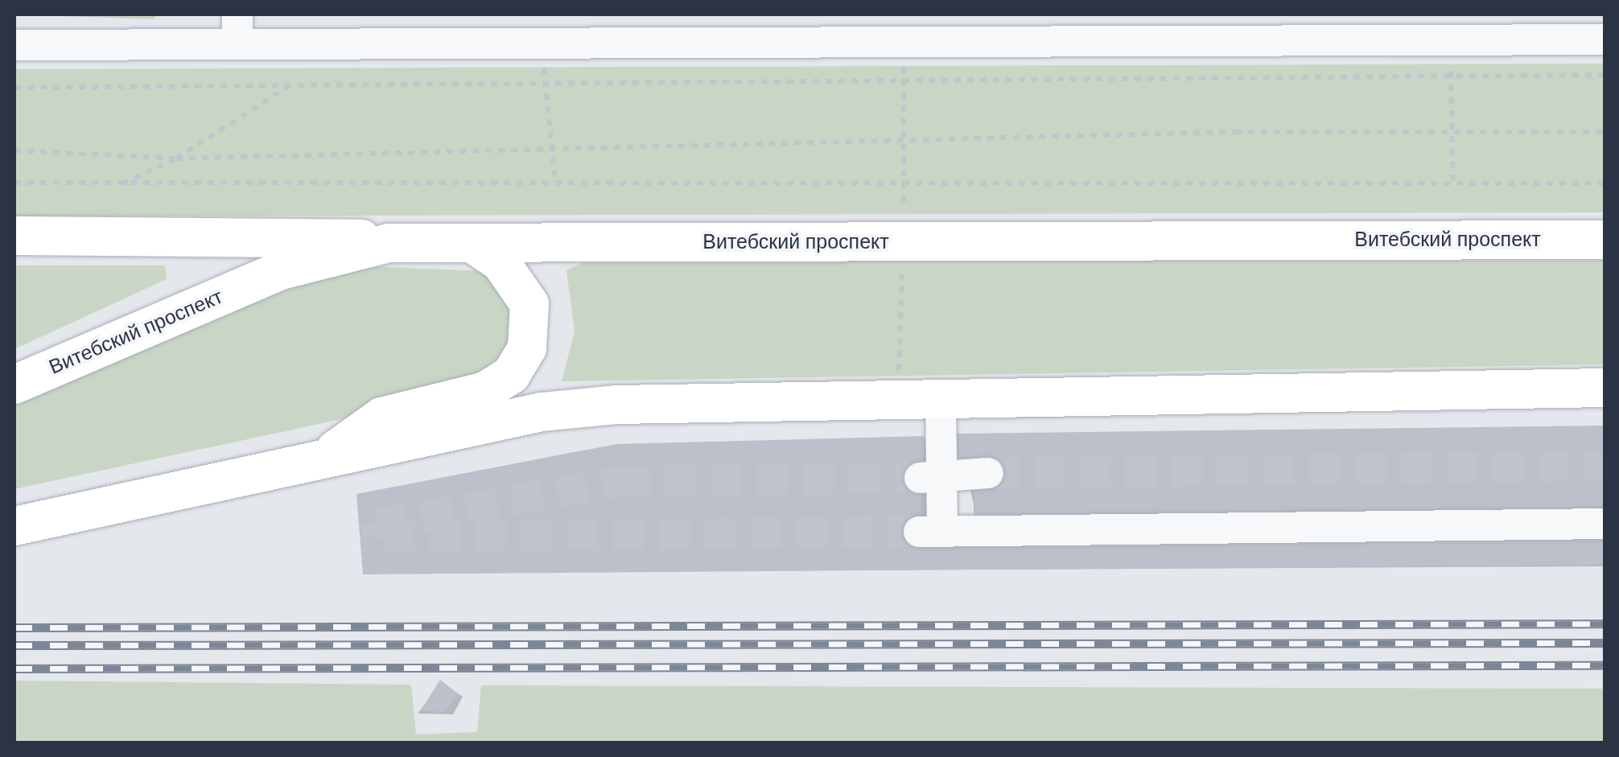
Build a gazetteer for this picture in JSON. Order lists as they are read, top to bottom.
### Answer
{
  "streets": {
    "main road": ["Витебский проспект"]
  }
}
